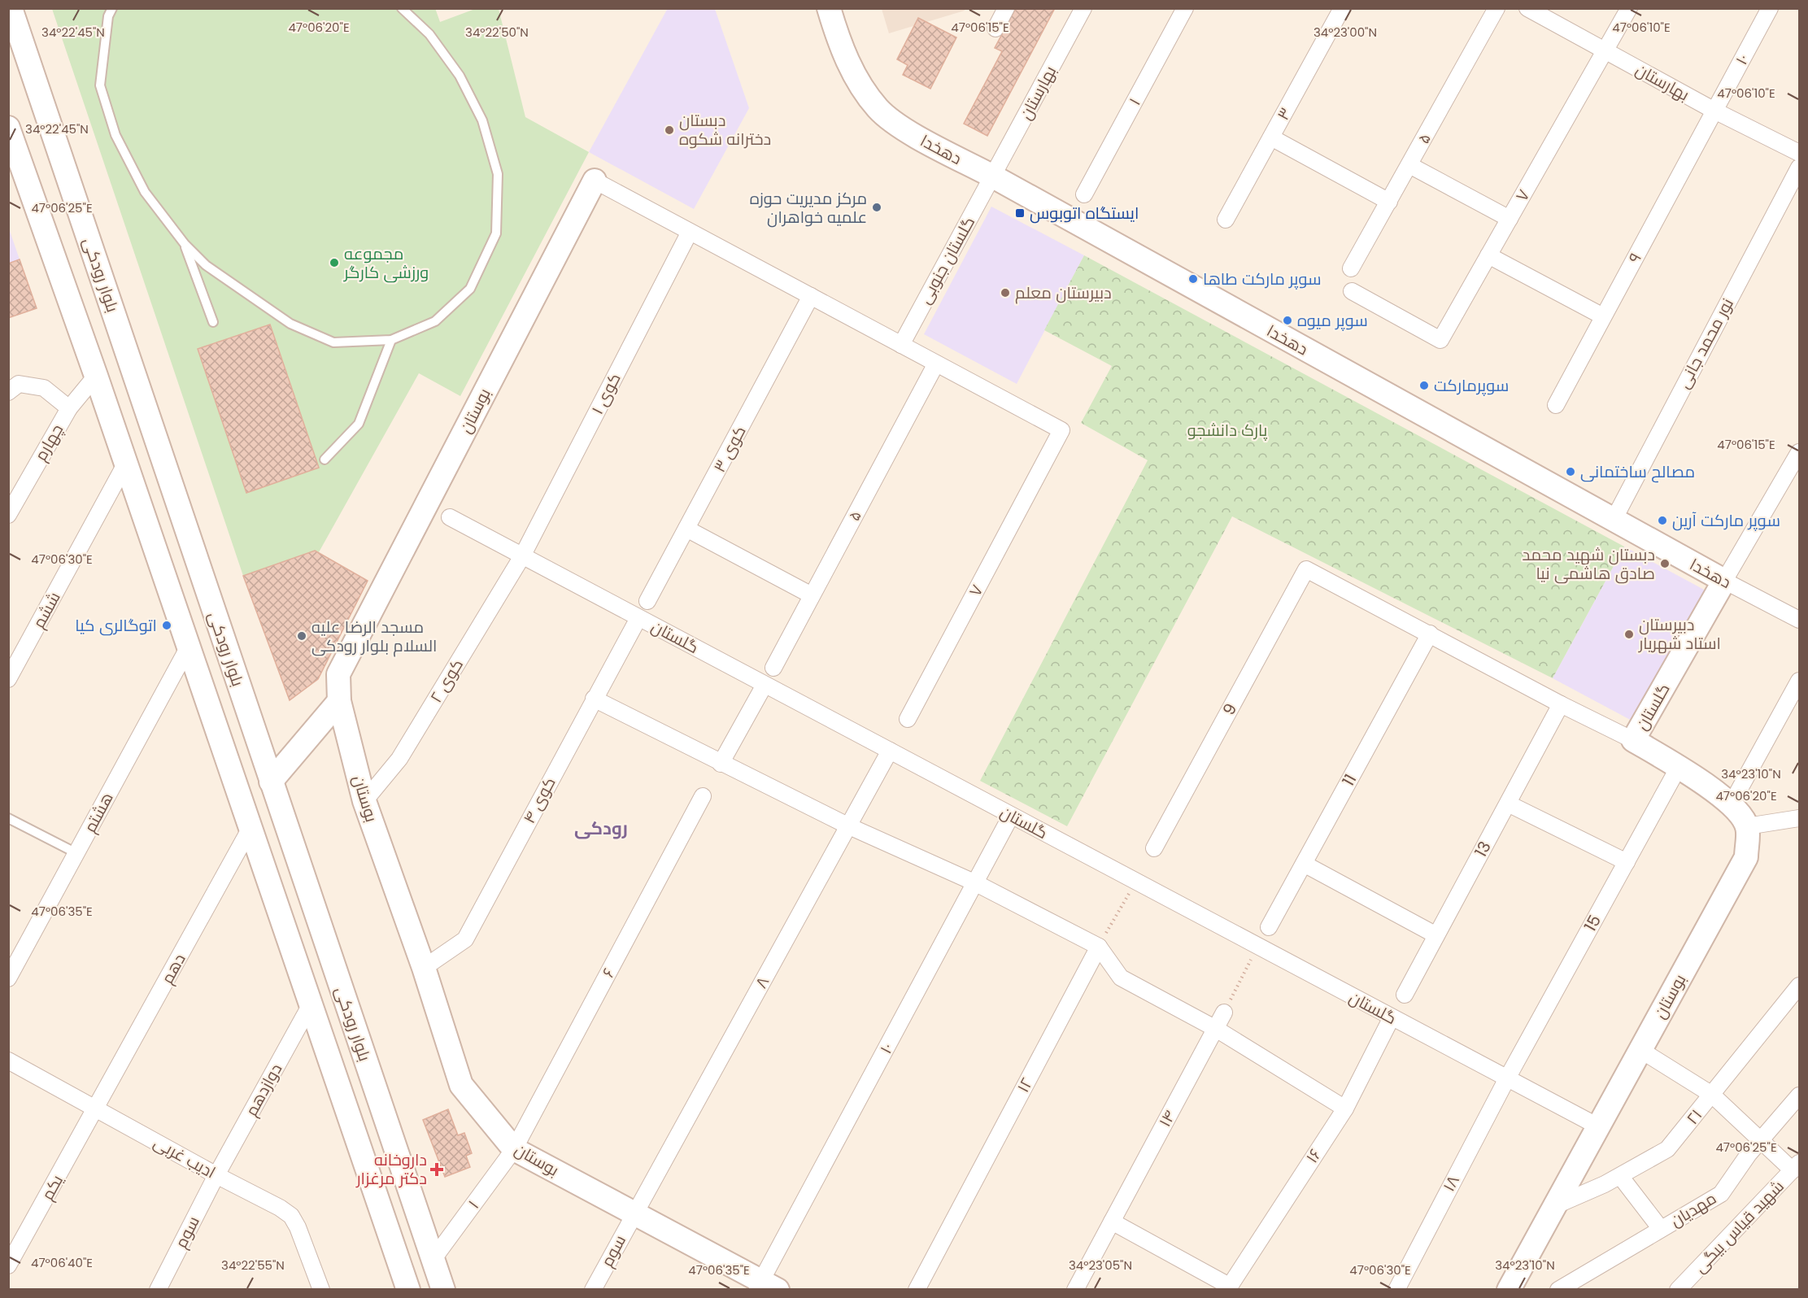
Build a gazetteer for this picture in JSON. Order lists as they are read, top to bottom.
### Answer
{
  "streets": {
    "street": [
      "۱۰",
      "بهارستان",
      "۱",
      "۳",
      "۵",
      "دهخدا",
      "۷",
      "۹",
      "گلستان جنوبی",
      "بلوار رودکی",
      "نور محمد جانی",
      "کوی ۱",
      "بوستان",
      "چهارم",
      "کوی ۳",
      "ششم",
      "گلستان",
      "کوی ۲",
      "9",
      "11",
      "کوی ۴",
      "هشتم",
      "13",
      "15",
      "دهم",
      "۶",
      "۸",
      "۱۲",
      "دوازدهم",
      "۲۱",
      "۱۴",
      "۱۶",
      "ادیب غربی",
      "۱۸",
      "یکم",
      "مهدیان",
      "شهید قیاس بیگی",
      "سوم"
    ]
  },
  "crossings": [
    ["۱۰", "بهارستان"],
    ["۱۰", "۹"],
    ["۱۰", "بوستان"],
    ["۱۰", "گلستان"],
    ["بهارستان", "دهخدا"],
    ["بهارستان", "۷"],
    ["بهارستان", "۹"],
    ["بهارستان", "گلستان جنوبی"],
    ["۱", "بلوار رودکی"],
    ["۱", "بوستان"],
    ["۱", "۶"],
    ["۵", "۷"],
    ["دهخدا", "گلستان جنوبی"],
    ["دهخدا", "نور محمد جانی"],
    ["دهخدا", "گلستان"],
    ["کوی ۱", "گلستان"],
    ["کوی ۱", "کوی ۲"],
    ["بوستان", "گلستان"],
    ["بوستان", "کوی ۲"],
    ["بوستان", "کوی ۴"],
    ["بوستان", "۶"],
    ["بوستان", "۸"],
    ["بوستان", "۲۱"],
    ["بوستان", "سوم"],
    ["گلستان", "کوی ۲"],
    ["گلستان", "9"],
    ["گلستان", "11"],
    ["گلستان", "کوی ۴"],
    ["گلستان", "13"],
    ["گلستان", "15"],
    ["گلستان", "۸"],
    ["گلستان", "۱۶"],
    ["گلستان", "۱۸"],
    ["15", "۱۸"],
    ["دهم", "ادیب غربی"],
    ["دهم", "یکم"],
    ["۸", "سوم"],
    ["دوازدهم", "ادیب غربی"],
    ["دوازدهم", "سوم"],
    ["ادیب غربی", "یکم"],
    ["ادیب غربی", "سوم"]
  ],
  "districts": ["رودکی"],
  "parks": ["پارک دانشجو"],
  "places": {
    "other": [
      "دبستان دخترانه شکوه",
      "مرکز مدیریت حوزه علمیه خواهران",
      "مجموعه ورزشی کارگر",
      "سوپر مارکت طاها",
      "دبیرستان معلم",
      "سوپر میوه",
      "سوپرمارکت",
      "مصالح ساختمانی",
      "سوپر مارکت آرین",
      "دبستان شهید محمد صادق هاشمی نیا",
      "اتوگالری کیا",
      "دبیرستان استاد شهریار",
      "مسجد الرضا علیه السلام بلوار رودکی"
    ],
    "transit": ["ایستگاه اتوبوس"],
    "health": ["داروخانه دکتر مرغزار"]
  },
  "coordinates": [
    "47°06'10\"E",
    "47°06'20\"E",
    "47°06'15\"E",
    "34°22'45\"N",
    "34°22'50\"N",
    "34°23'00\"N",
    "47°06'25\"E",
    "47°06'30\"E",
    "34°23'10\"N",
    "47°06'35\"E",
    "47°06'40\"E",
    "34°22'55\"N",
    "34°23'05\"N"
  ]
}
